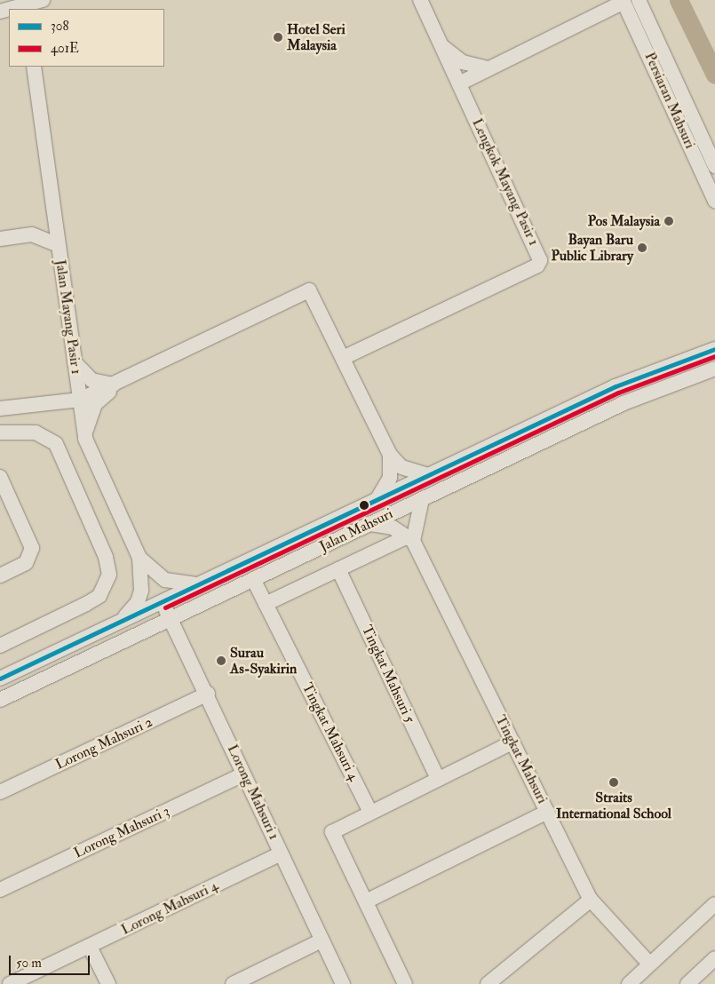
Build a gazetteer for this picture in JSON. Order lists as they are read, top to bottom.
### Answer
{
  "streets": {
    "street": [
      "Persiaran Mahsuri",
      "Lengkok Mayang Pasir 1",
      "Jalan Mayang Pasir 1",
      "Jalan Mahsuri",
      "Tingkat Mahsuri 5",
      "Tingkat Mahsuri 4",
      "Lorong Mahsuri 2",
      "Tingkat Mahsuri",
      "Lorong Mahsuri 1",
      "Lorong Mahsuri 3",
      "Lorong Mahsuri 4"
    ]
  },
  "crossings": [
    ["Jalan Mayang Pasir 1", "Jalan Mahsuri"],
    ["Jalan Mahsuri", "Tingkat Mahsuri 4"],
    ["Jalan Mahsuri", "Lorong Mahsuri 1"],
    ["Lorong Mahsuri 2", "Lorong Mahsuri 1"],
    ["Lorong Mahsuri 1", "Lorong Mahsuri 3"],
    ["Lorong Mahsuri 1", "Lorong Mahsuri 4"]
  ],
  "places": [
    "Hotel Seri Malaysia",
    "Pos Malaysia",
    "Bayan Baru Public Library",
    "Surau As-Syakirin",
    "Straits International School"
  ],
  "lines": ["transit line 308", "transit line 401E"],
  "legend": ["308", "401E"],
  "scale_bar": "50 m"
}
